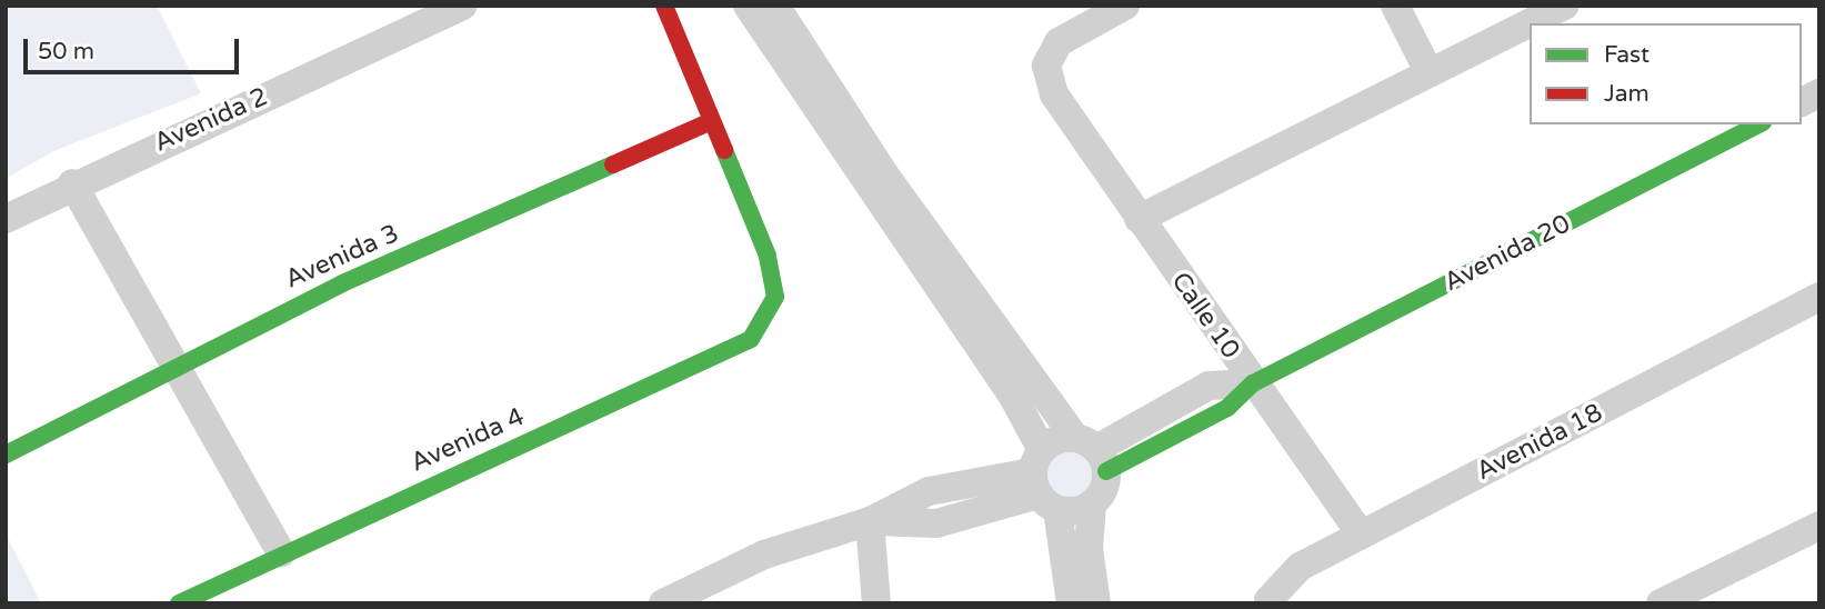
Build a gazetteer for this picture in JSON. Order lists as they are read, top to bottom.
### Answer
{
  "streets": {
    "street": [
      "Avenida 2",
      "Avenida 20",
      "Avenida 3",
      "Calle 10",
      "Avenida 4",
      "Avenida 18"
    ]
  },
  "crossings": [
    ["Avenida 20", "Calle 10"],
    ["Avenida 3", "Avenida 4"],
    ["Calle 10", "Avenida 18"]
  ],
  "legend": ["Fast", "Jam"],
  "scale_bar": "50 m"
}
